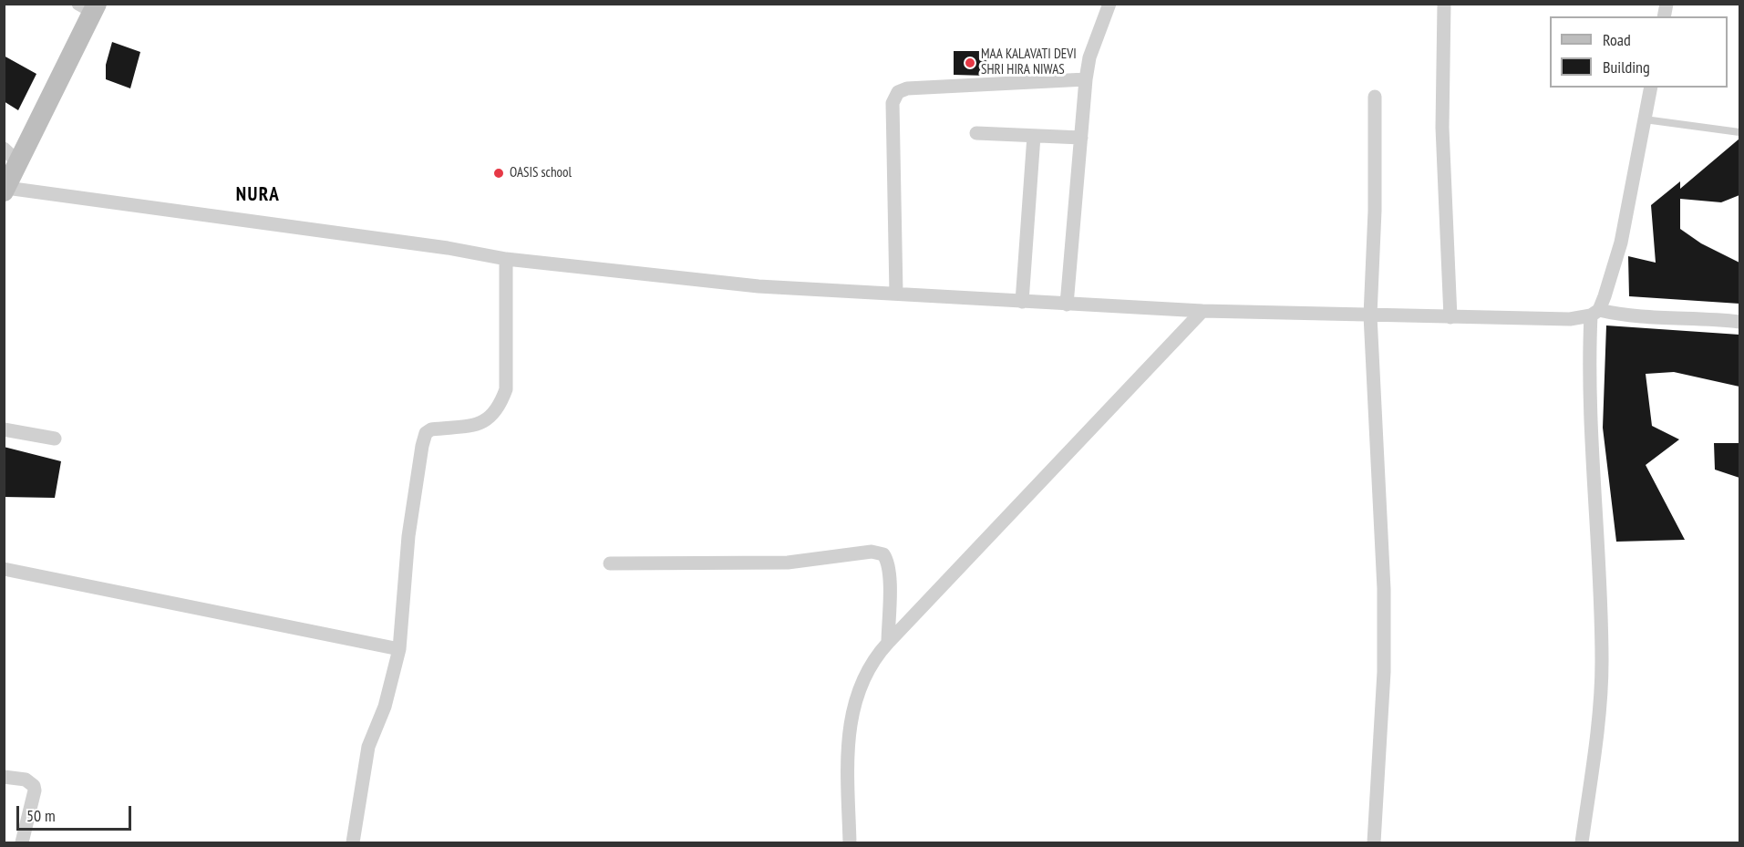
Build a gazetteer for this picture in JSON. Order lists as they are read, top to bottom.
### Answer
{
  "districts": ["NURA"],
  "places": ["MAA KALAVATI DEVI SHRI HIRA NIWAS", "OASIS school"],
  "legend": ["Road", "Building"],
  "scale_bar": "50 m"
}
